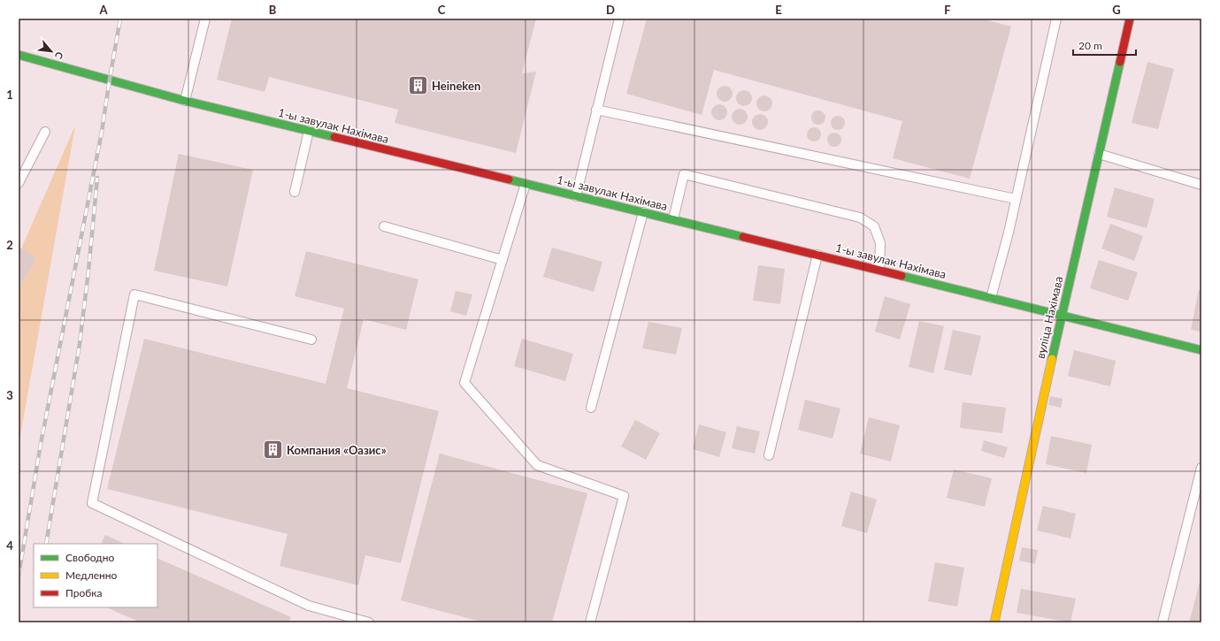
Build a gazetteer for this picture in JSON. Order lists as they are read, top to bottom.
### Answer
{
  "streets": {
    "street": ["1-ы завулак Нахімава", "вуліца Нахімава"]
  },
  "crossings": [
    ["1-ы завулак Нахімава", "вуліца Нахімава"]
  ],
  "places": {
    "building": ["Heineken", "Компания «Оазис»"]
  },
  "legend": ["Свободно", "Медленно", "Пробка"],
  "scale_bar": "20 m",
  "north": "bottom right",
  "grid": {
    "columns": [
      "A",
      "B",
      "C",
      "D",
      "E",
      "F",
      "G"
    ],
    "rows": [
      "1",
      "2",
      "3",
      "4"
    ]
  }
}
